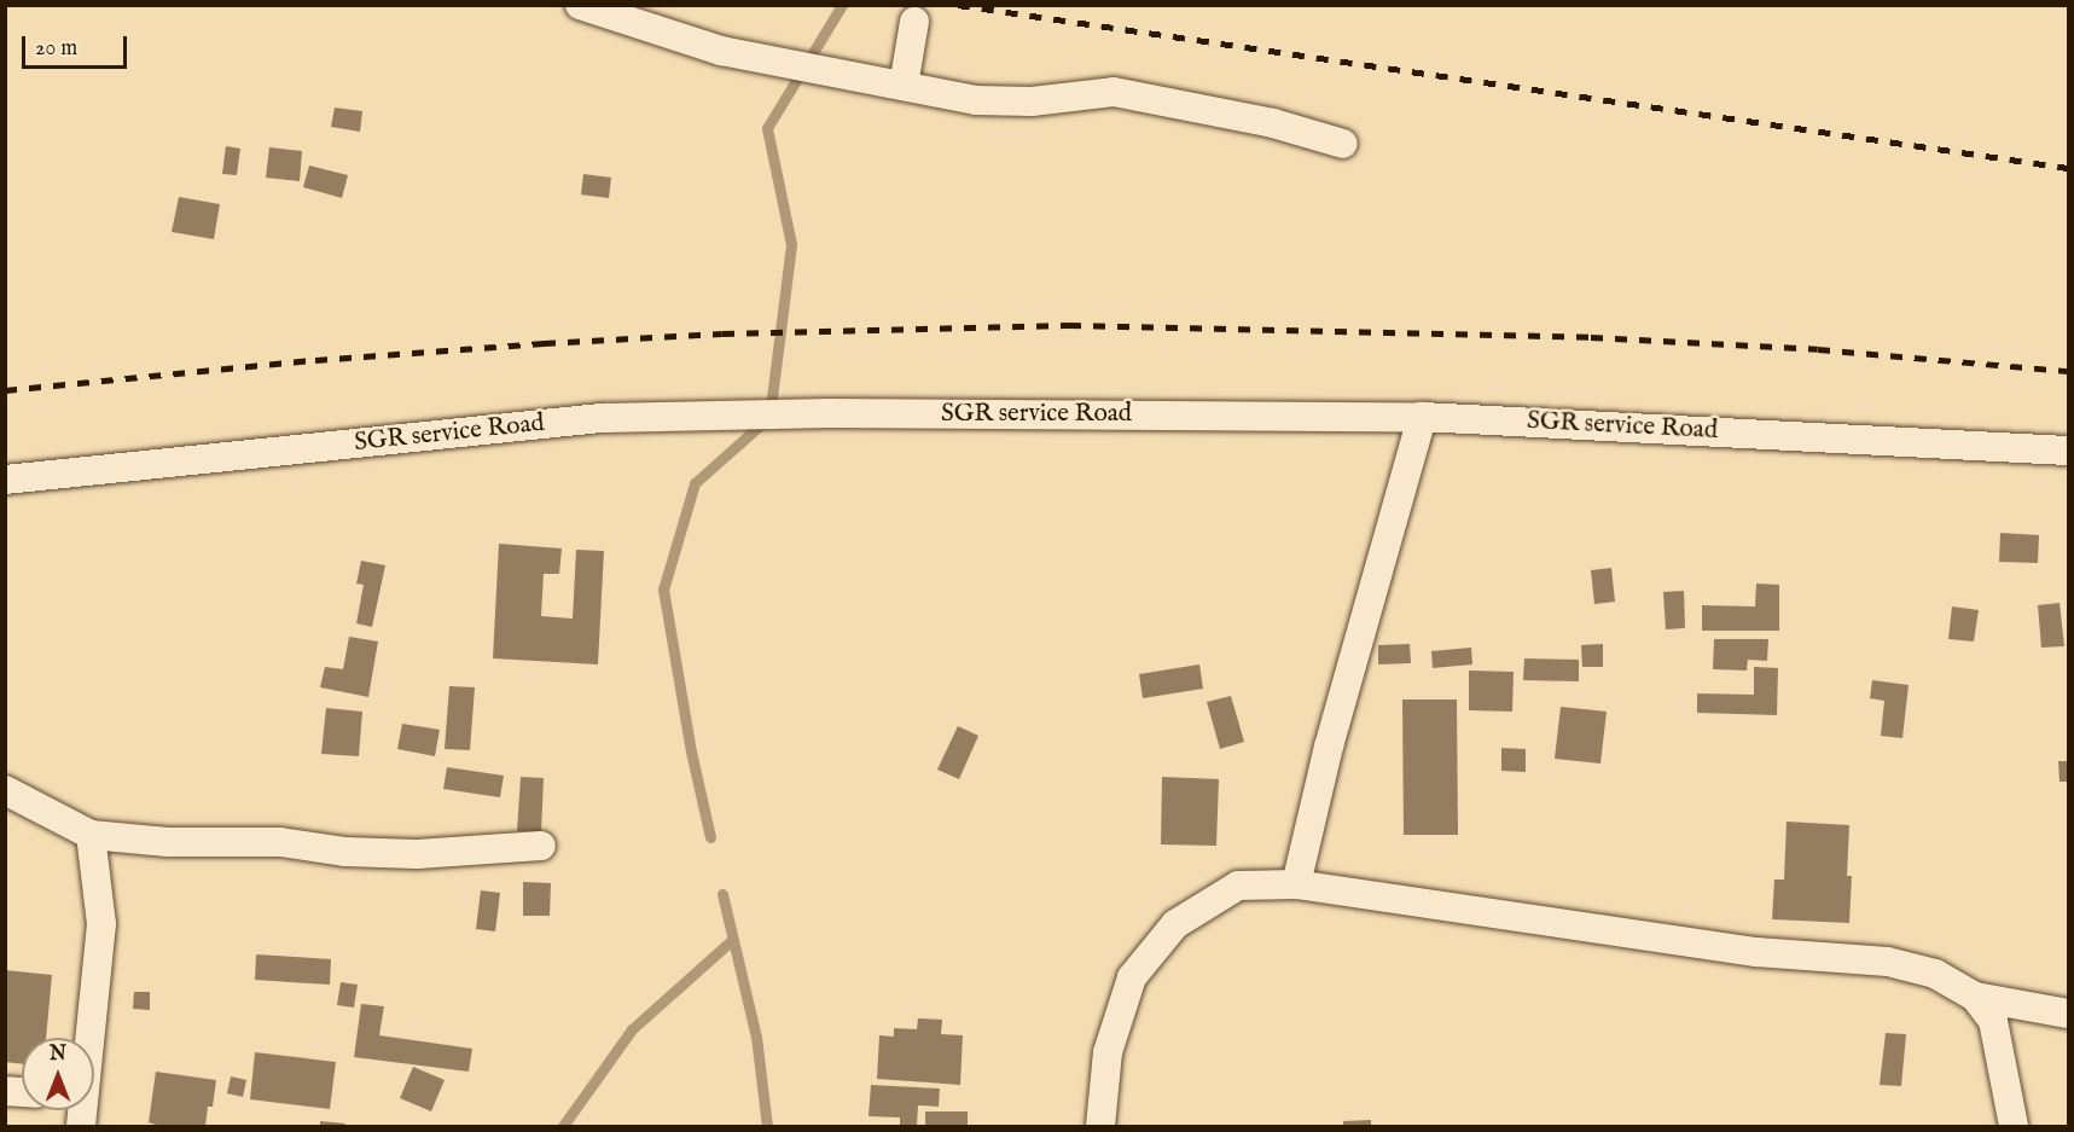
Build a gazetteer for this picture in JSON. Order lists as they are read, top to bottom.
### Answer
{
  "streets": {
    "street": ["SGR service Road"]
  },
  "scale_bar": "20 m",
  "north": "top"
}
